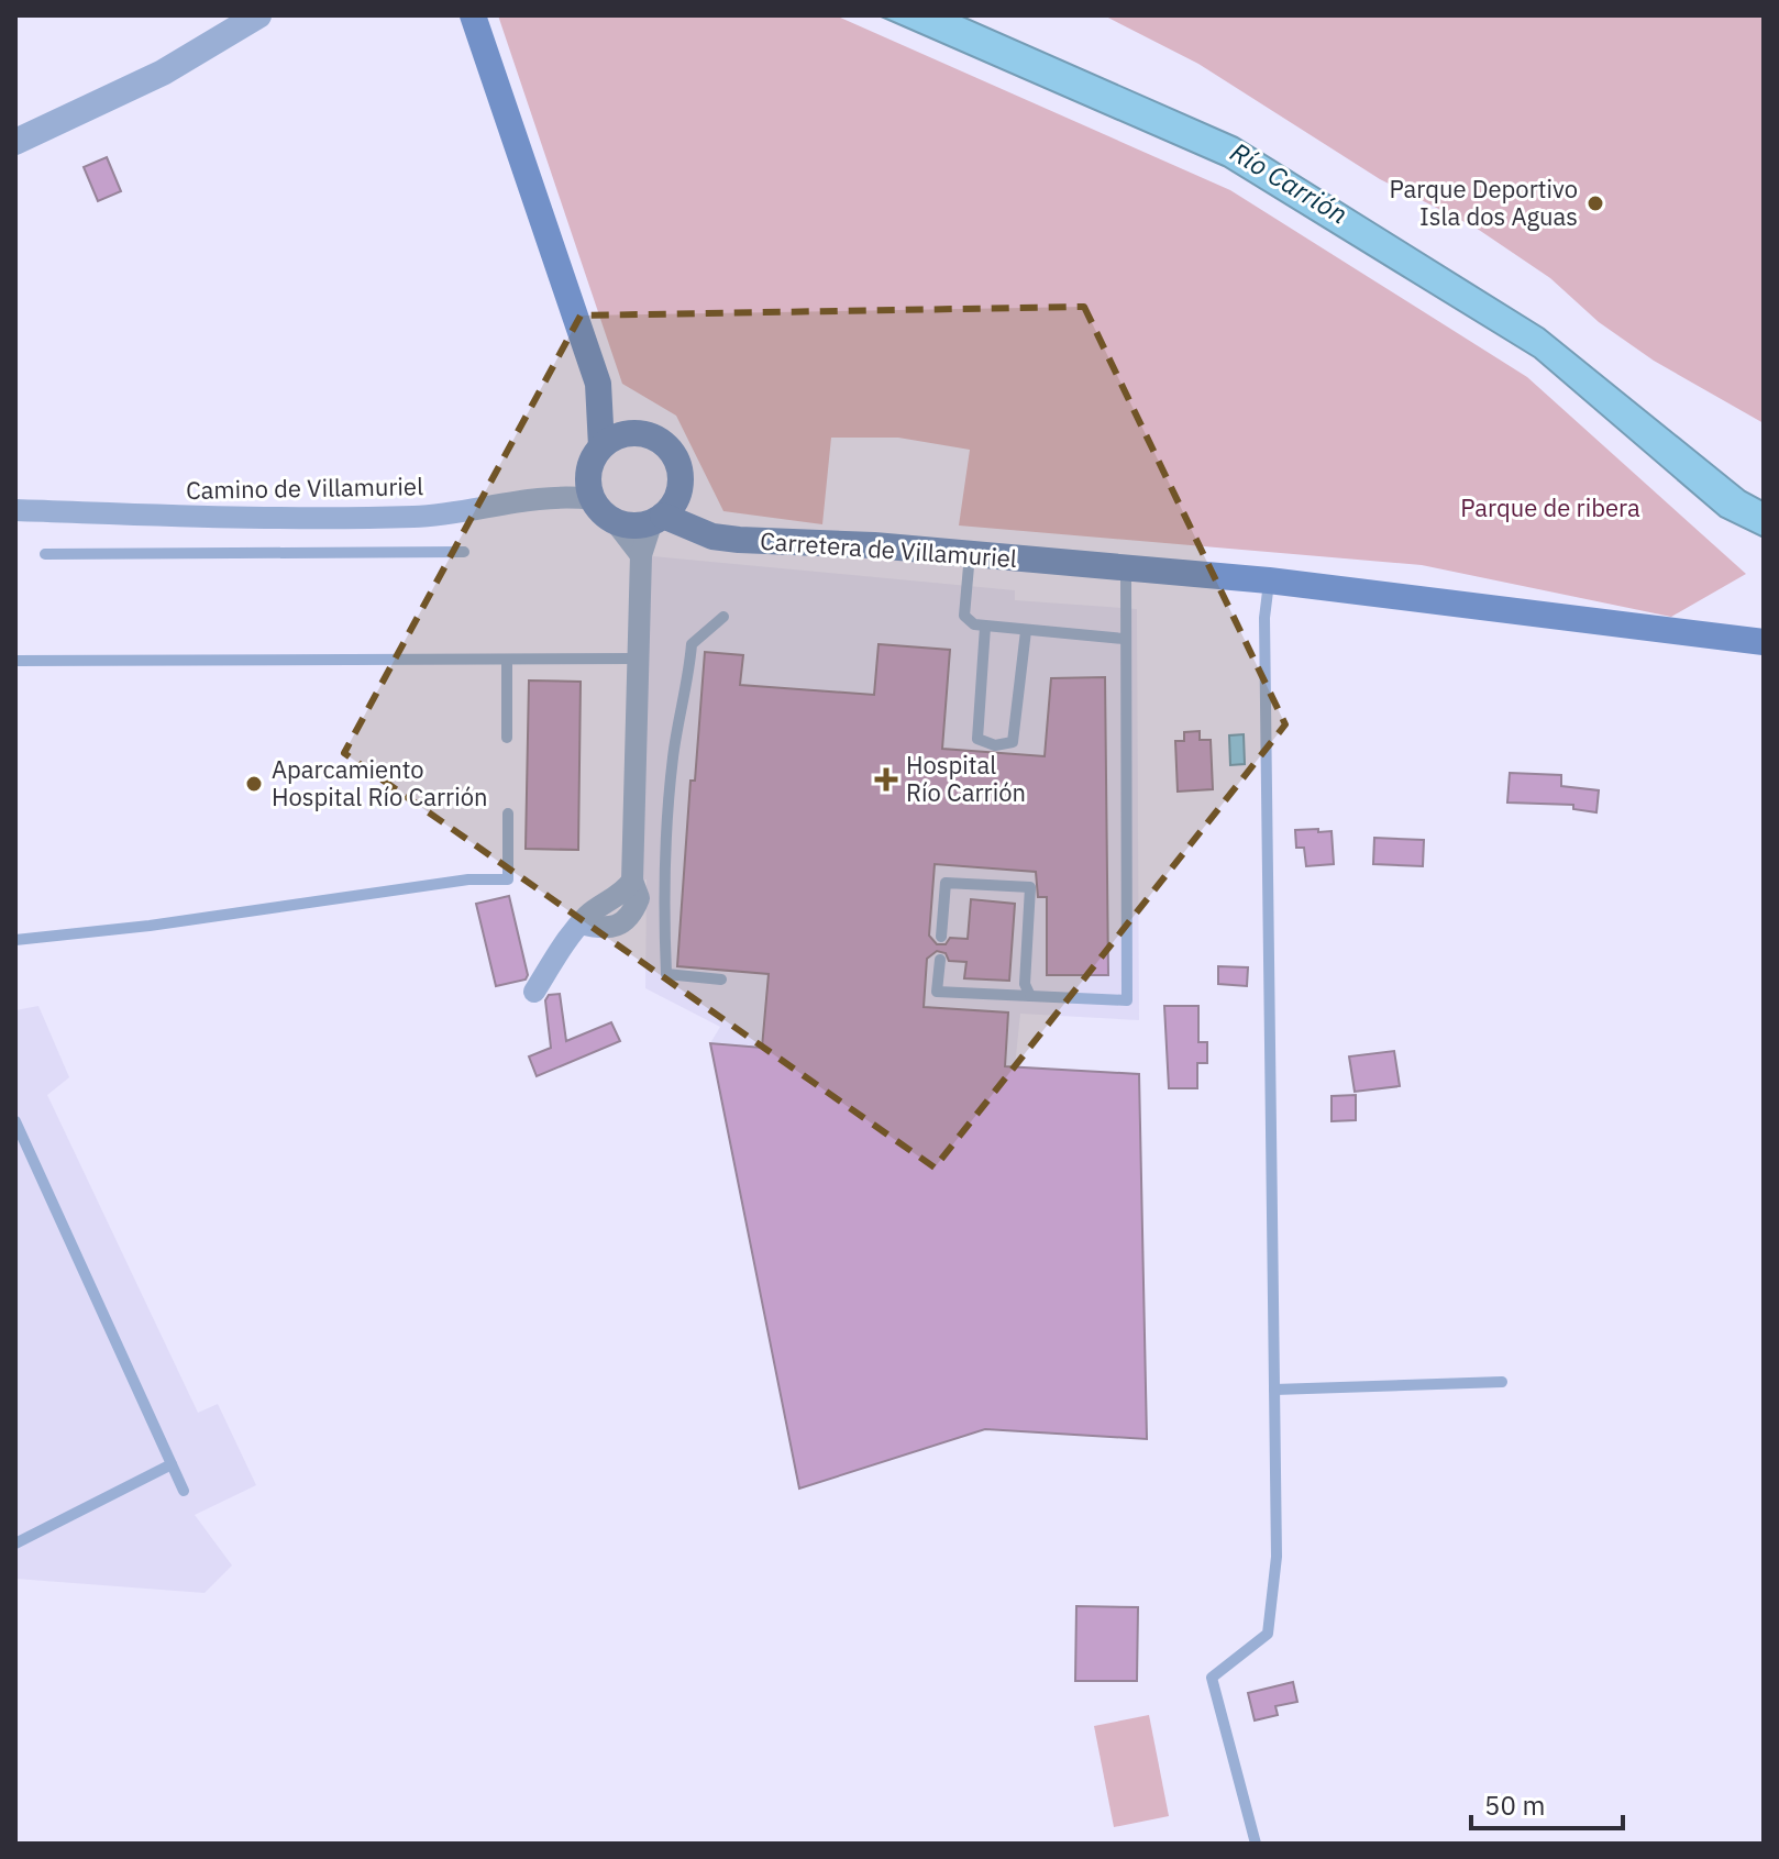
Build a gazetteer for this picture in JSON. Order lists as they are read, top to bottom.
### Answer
{
  "streets": {
    "main road": ["Carretera de Villamuriel"],
    "street": ["Camino de Villamuriel"]
  },
  "crossings": [
    ["Camino de Villamuriel", "Carretera de Villamuriel"]
  ],
  "water": ["Río Carrión"],
  "parks": ["Parque de ribera"],
  "places": {
    "other": ["Parque Deportivo Isla dos Aguas", "Aparcamiento Hospital Río Carrión"],
    "health": ["Hospital Río Carrión"]
  },
  "scale_bar": "50 m"
}
